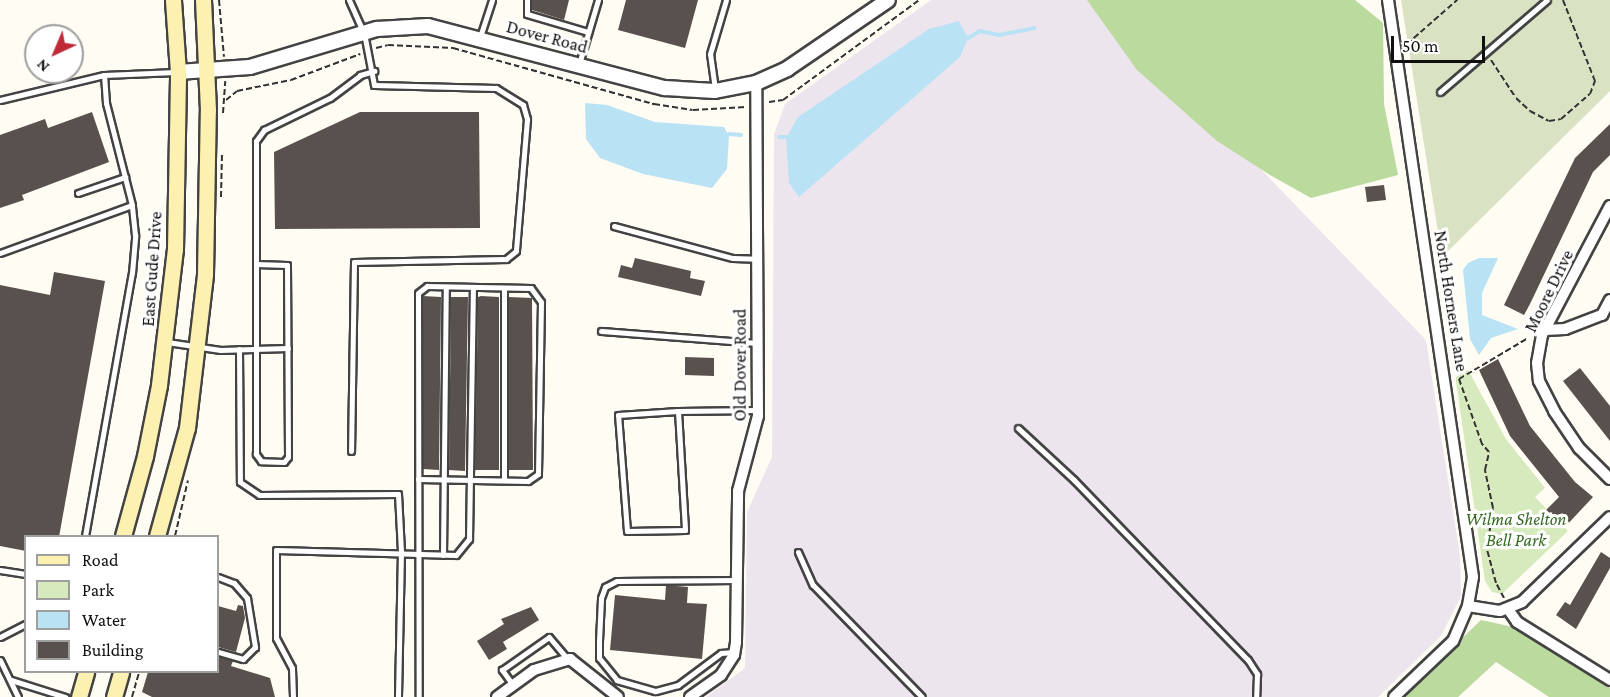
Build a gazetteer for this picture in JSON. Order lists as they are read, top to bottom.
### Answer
{
  "streets": {
    "main road": ["East Gude Drive"],
    "street": [
      "Dover Road",
      "Moore Drive",
      "North Horners Lane",
      "Old Dover Road"
    ]
  },
  "crossings": [
    ["Dover Road", "East Gude Drive"],
    ["Dover Road", "Old Dover Road"]
  ],
  "parks": ["Wilma Shelton Bell Park"],
  "legend": [
    "Road",
    "Park",
    "Water",
    "Building"
  ],
  "scale_bar": "50 m",
  "north": "bottom left"
}
